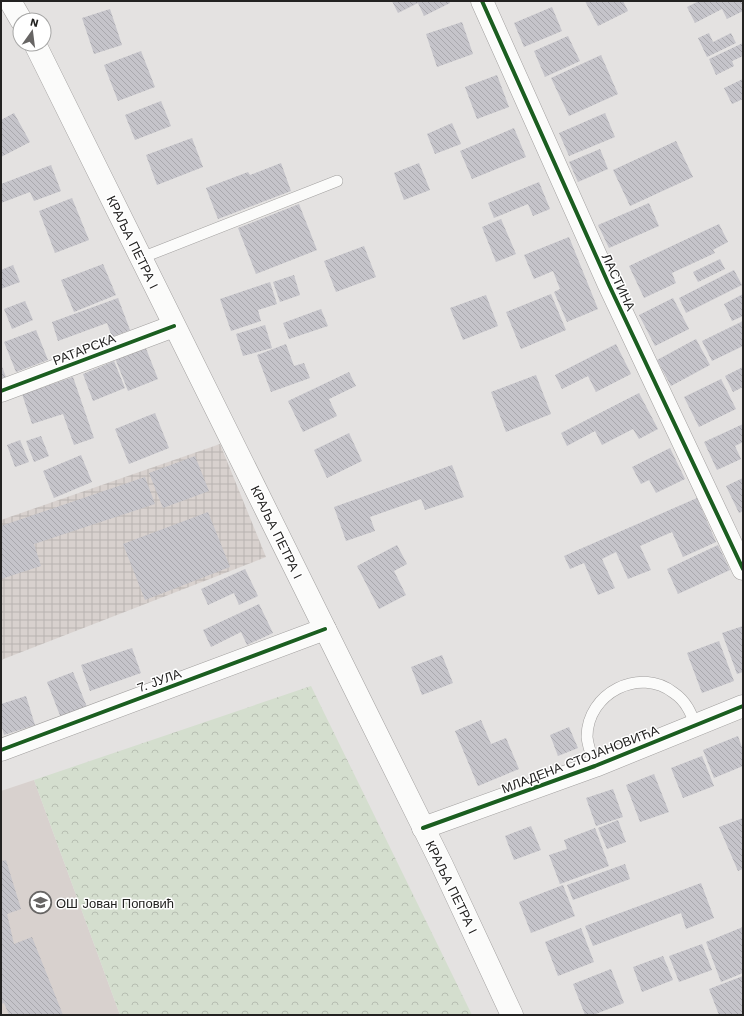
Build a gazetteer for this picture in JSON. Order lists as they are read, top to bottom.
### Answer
{
  "streets": {
    "street": [
      "КРАЉА ПЕТРА I",
      "ЛАСТИНА",
      "РАТАРСКА",
      "7. ЈУЛА",
      "МЛАДЕНА СТОЈАНОВИЋА"
    ]
  },
  "crossings": [
    ["КРАЉА ПЕТРА I", "РАТАРСКА"],
    ["КРАЉА ПЕТРА I", "7. ЈУЛА"],
    ["КРАЉА ПЕТРА I", "МЛАДЕНА СТОЈАНОВИЋА"]
  ],
  "places": {
    "school or university": ["ОШ Јован Поповић"]
  },
  "north": "top"
}
